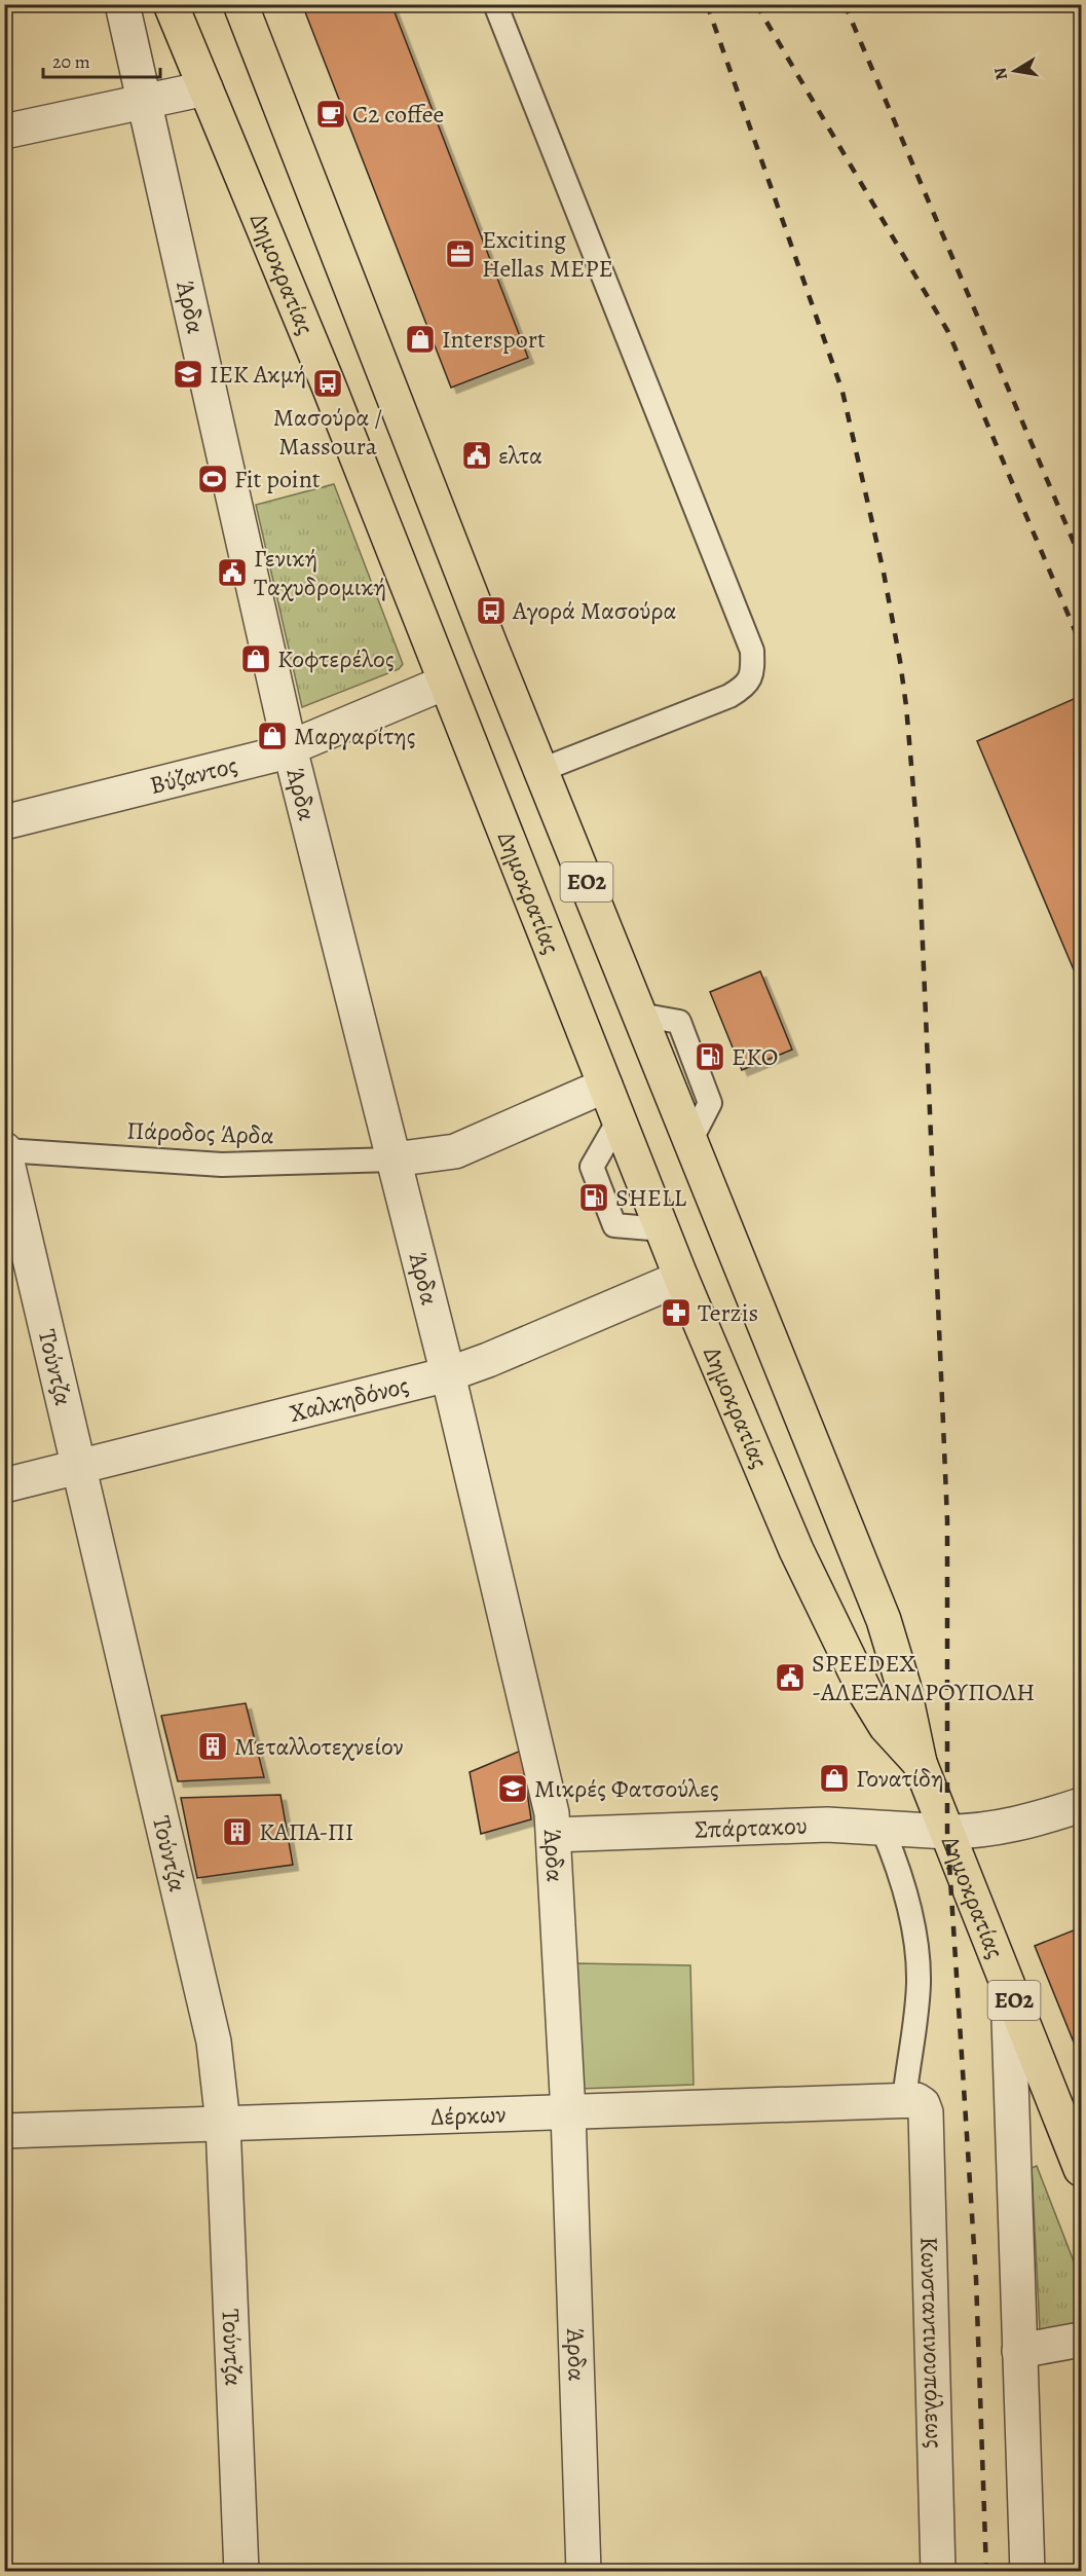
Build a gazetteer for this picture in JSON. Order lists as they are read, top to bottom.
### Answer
{
  "streets": {
    "highway": ["Δημοκρατίας", "ΕΟ2"],
    "street": [
      "Άρδα",
      "Βύζαντος",
      "Τούντζα",
      "Χαλκηδόνος",
      "Σπάρτακου",
      "Δέρκων",
      "Κωνσταντινουπόλεως"
    ],
    "lane": ["Πάροδος Άρδα"]
  },
  "crossings": [
    ["Δημοκρατίας", "Βύζαντος"],
    ["Δημοκρατίας", "Χαλκηδόνος"],
    ["Δημοκρατίας", "Σπάρτακου"],
    ["Άρδα", "Βύζαντος"],
    ["Άρδα", "Πάροδος Άρδα"],
    ["Άρδα", "Χαλκηδόνος"],
    ["Άρδα", "Σπάρτακου"],
    ["Άρδα", "Δέρκων"],
    ["Πάροδος Άρδα", "Τούντζα"],
    ["Τούντζα", "Χαλκηδόνος"],
    ["Τούντζα", "Δέρκων"],
    ["Δέρκων", "Κωνσταντινουπόλεως"]
  ],
  "places": {
    "cafe": ["C2 coffee"],
    "office": ["Exciting Hellas MEPE"],
    "shop": [
      "Intersport",
      "Κοφτερέλος",
      "Μαργαρίτης",
      "Γονατίδη"
    ],
    "school or university": ["ΙΕΚ Ακμή", "Μικρές Φατσούλες"],
    "bus stop": ["Μασούρα / Massoura", "Αγορά Μασούρα"],
    "public building": ["ελτα", "Γενική Ταχυδρομική", "SPEEDEX -ΑΛΕΞΑΝΔΡΟΥΠΟΛΗ"],
    "sports": ["Fit point"],
    "fuel station": ["EKO", "SHELL"],
    "pharmacy": ["Terzis"],
    "building": ["Μεταλλοτεχνείον", "ΚΑΠΑ-ΠΙ"]
  },
  "scale_bar": "20 m",
  "north": "left"
}
